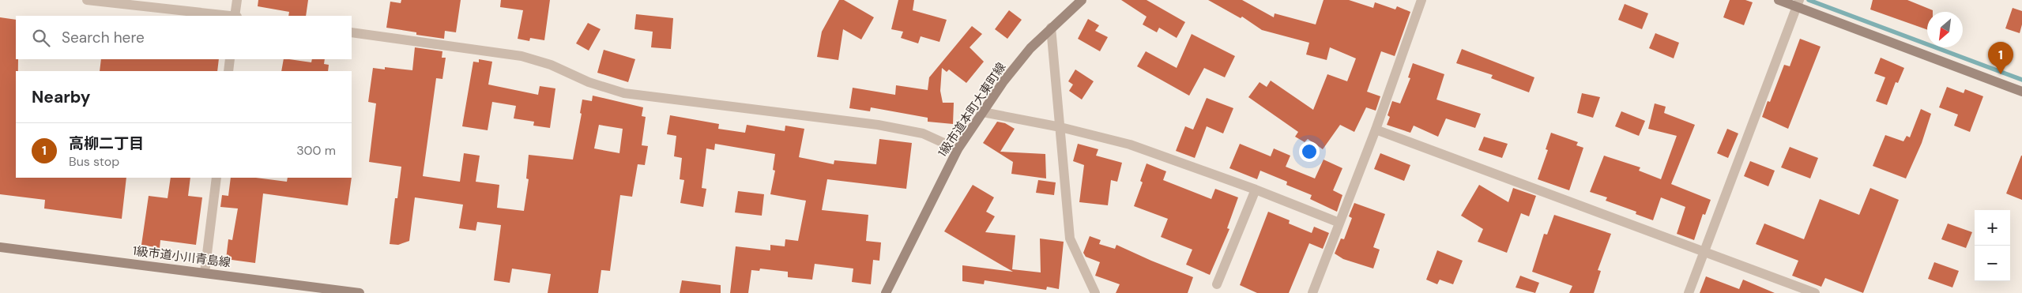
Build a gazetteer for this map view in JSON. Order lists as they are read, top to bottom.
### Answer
{
  "streets": {
    "street": ["1級市道本町大東町線", "1級市道小川青島線"]
  },
  "north": "bottom left",
  "page": {
    "search": "Search here",
    "pins": "1",
    "heading": "Nearby",
    "list": [
      {
        "mark": "1",
        "name": "高柳二丁目",
        "note": "Bus stop",
        "value": "300 m"
      }
    ],
    "map_buttons": ["+", "−"]
  }
}
